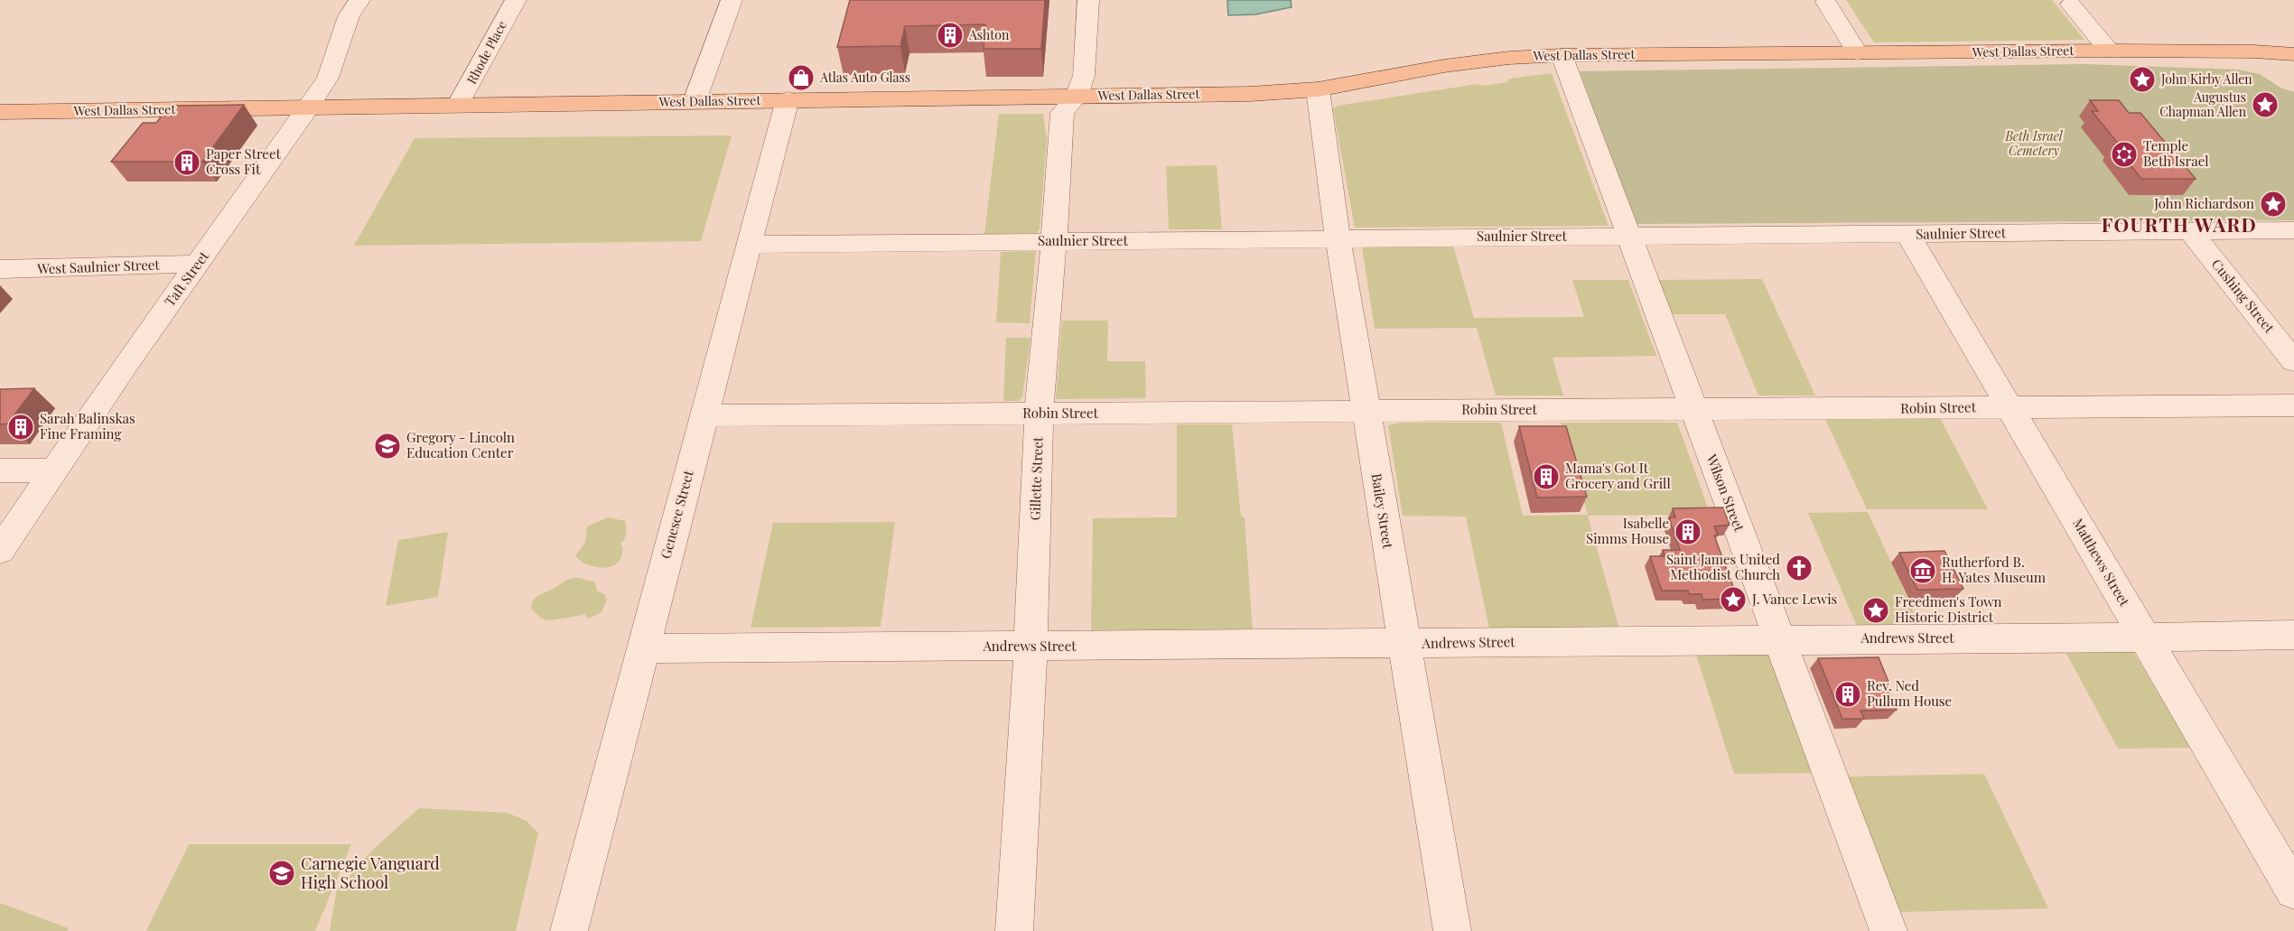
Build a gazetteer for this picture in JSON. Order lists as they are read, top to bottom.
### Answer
{
  "streets": {
    "main road": ["West Dallas Street"],
    "street": [
      "Rhode Place",
      "Saulnier Street",
      "West Saulnier Street",
      "Taft Street",
      "Cushing Street",
      "Robin Street",
      "Gillette Street",
      "Wilson Street",
      "Bailey Street",
      "Genesee Street",
      "Matthews Street",
      "Andrews Street"
    ]
  },
  "crossings": [
    ["West Dallas Street", "Rhode Place"],
    ["West Dallas Street", "Taft Street"],
    ["West Dallas Street", "Gillette Street"],
    ["West Dallas Street", "Wilson Street"],
    ["West Dallas Street", "Bailey Street"],
    ["West Dallas Street", "Genesee Street"],
    ["Saulnier Street", "Cushing Street"],
    ["Saulnier Street", "Gillette Street"],
    ["Saulnier Street", "Wilson Street"],
    ["Saulnier Street", "Bailey Street"],
    ["Saulnier Street", "Genesee Street"],
    ["Saulnier Street", "Matthews Street"],
    ["West Saulnier Street", "Taft Street"],
    ["Robin Street", "Gillette Street"],
    ["Robin Street", "Wilson Street"],
    ["Robin Street", "Bailey Street"],
    ["Robin Street", "Genesee Street"],
    ["Robin Street", "Matthews Street"],
    ["Gillette Street", "Andrews Street"],
    ["Wilson Street", "Andrews Street"],
    ["Bailey Street", "Andrews Street"],
    ["Genesee Street", "Andrews Street"],
    ["Matthews Street", "Andrews Street"]
  ],
  "districts": ["FOURTH WARD"],
  "parks": ["Beth Israel Cemetery"],
  "places": {
    "building": [
      "Ashton",
      "Paper Street Cross Fit",
      "Sarah Balinskas Fine Framing",
      "Mama's Got It Grocery and Grill",
      "Isabelle Simms House",
      "Rev. Ned Pullum House"
    ],
    "shop": ["Atlas Auto Glass"],
    "place": [
      "John Kirby Allen",
      "Augustus Chapman Allen",
      "John Richardson",
      "J. Vance Lewis",
      "Freedmen's Town Historic District"
    ],
    "synagogue": ["Temple Beth Israel"],
    "school or university": ["Gregory - Lincoln Education Center", "Carnegie Vanguard High School"],
    "church": ["Saint James United Methodist Church"],
    "museum": ["Rutherford B. H. Yates Museum"]
  }
}
